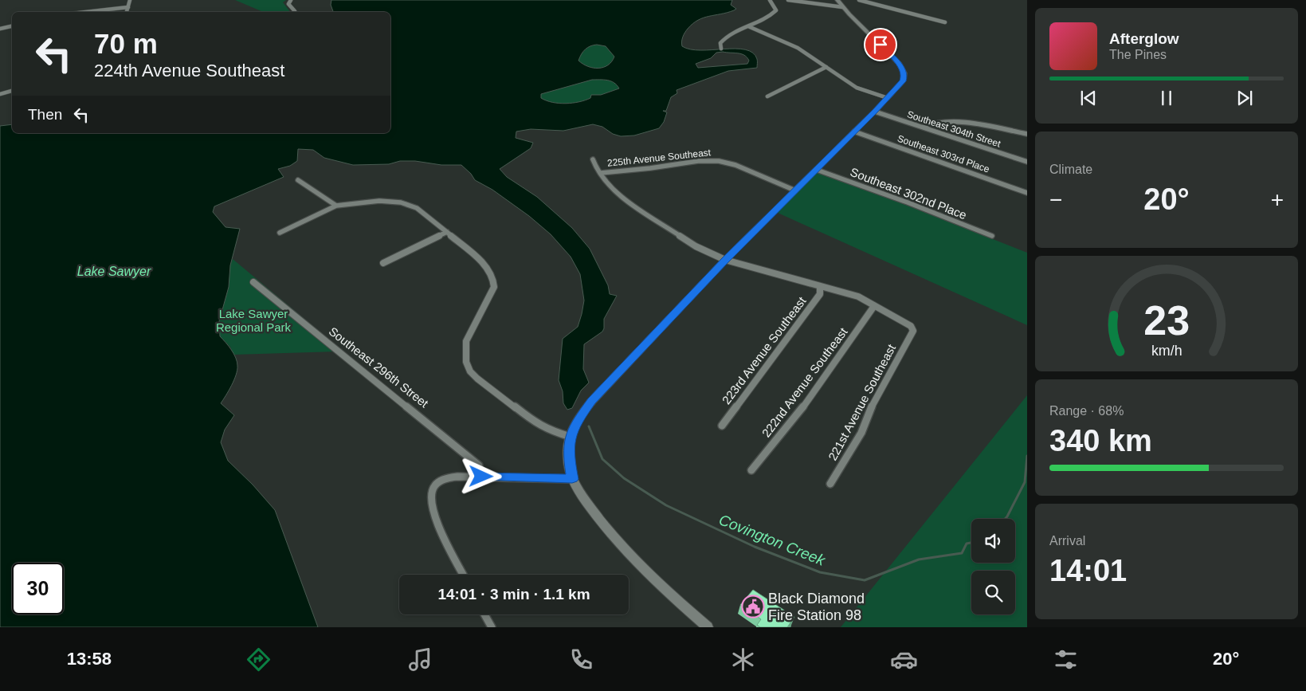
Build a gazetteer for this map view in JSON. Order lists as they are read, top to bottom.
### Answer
{
  "streets": {
    "street": [
      "Southeast 304th Street",
      "Southeast 303rd Place",
      "225th Avenue Southeast",
      "Southeast 302nd Place",
      "223rd Avenue Southeast",
      "Southeast 296th Street",
      "222nd Avenue Southeast",
      "221st Avenue Southeast"
    ]
  },
  "crossings": [
    ["222nd Avenue Southeast", "221st Avenue Southeast"]
  ],
  "water": ["Lake Sawyer", "Covington Creek"],
  "parks": ["Lake Sawyer Regional Park"],
  "places": {
    "public building": ["Black Diamond Fire Station 98"]
  },
  "page": {
    "turn": ["70 m", "224th Avenue Southeast"],
    "song": ["Afterglow", "The Pines"],
    "then": "Then",
    "tile": [
      "Climate",
      ["Range · 68%", "340 km"],
      ["Arrival", "14:01"]
    ],
    "heat": ["−", "20°", "+"],
    "limit": "30",
    "trip": "14:01 · 3 min · 1.1 km",
    "tabs": ["13:58", "20°"],
    "gauge": ["23", "km/h"]
  }
}
